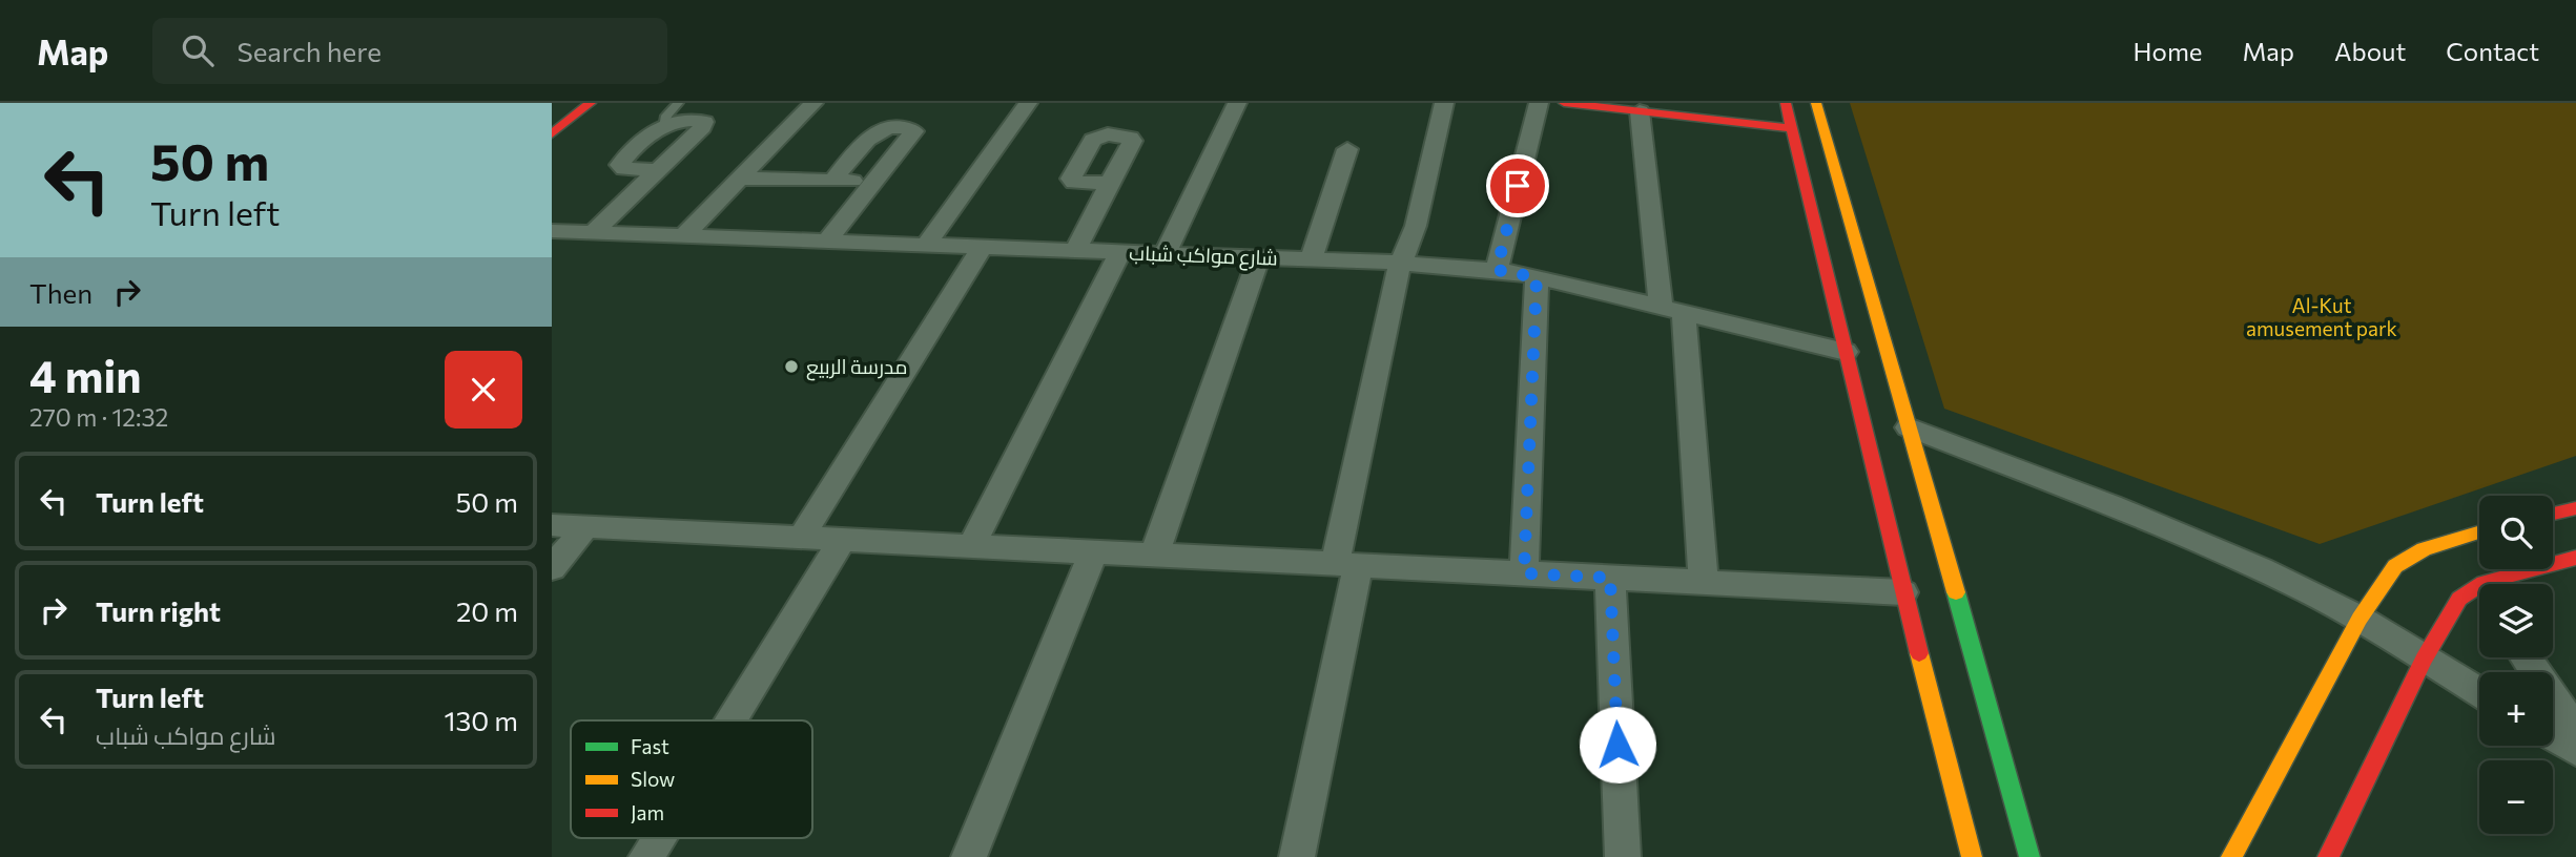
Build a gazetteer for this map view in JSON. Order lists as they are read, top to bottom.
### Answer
{
  "streets": {
    "street": ["شارع مواكب شباب"]
  },
  "parks": ["Al-Kut amusement park"],
  "places": ["مدرسة الربيع"],
  "legend": ["Fast", "Slow", "Jam"],
  "page": {
    "header": "Map",
    "search": "Search here",
    "nav": [
      "Home",
      "Map",
      "About",
      "Contact"
    ],
    "turn": ["50 m", "Turn left"],
    "then": "Then",
    "heading": ["4 min", "270 m · 12:32"],
    "list": [
      {
        "name": "Turn left",
        "value": "50 m"
      },
      {
        "name": "Turn right",
        "value": "20 m"
      },
      {
        "name": "Turn left",
        "note": "شارع مواكب شباب",
        "value": "130 m"
      }
    ],
    "map_buttons": ["+", "−"]
  }
}
